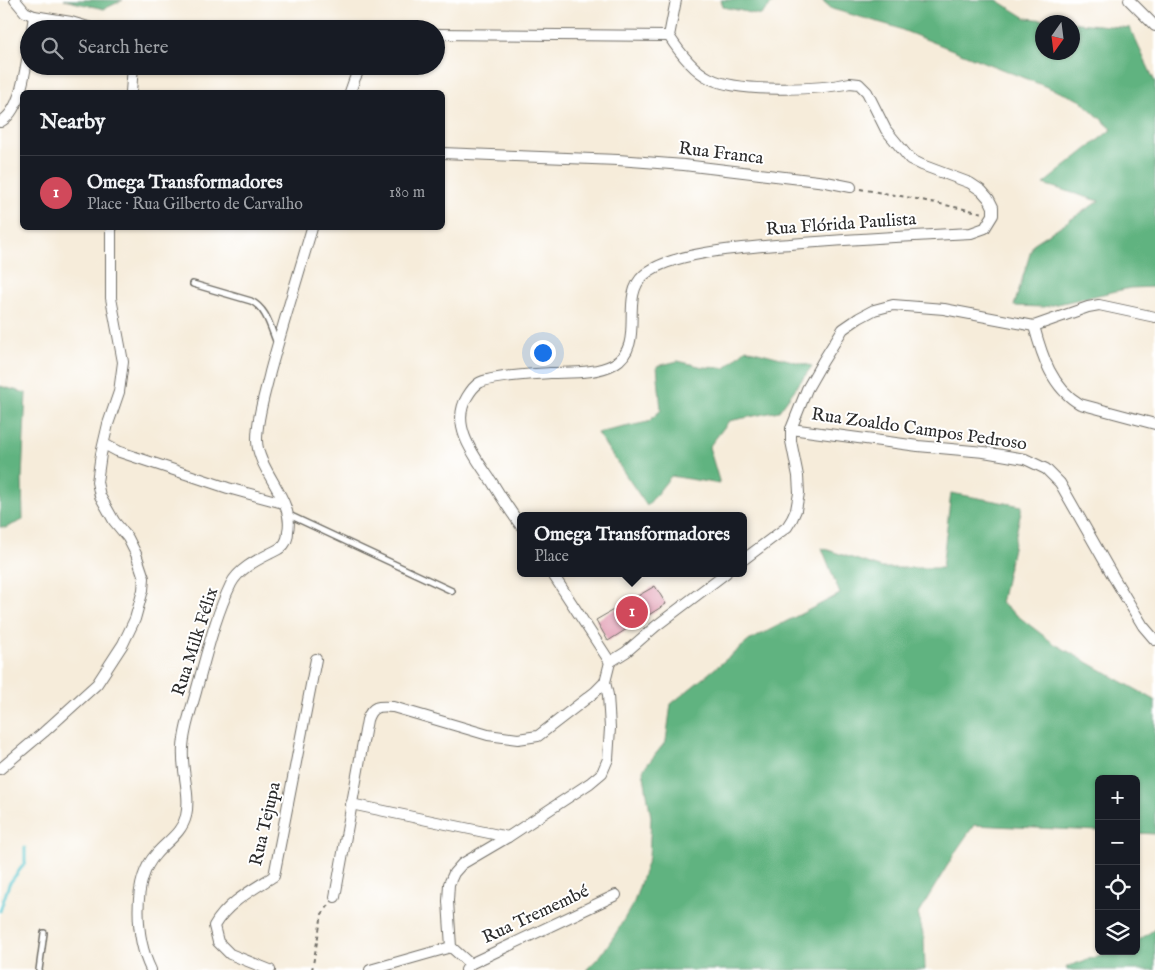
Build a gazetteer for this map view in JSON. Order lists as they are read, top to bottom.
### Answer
{
  "streets": {
    "street": [
      "Rua Franca",
      "Rua Flórida Paulista",
      "Rua Zoaldo Campos Pedroso",
      "Rua Milk Félix",
      "Rua Tejupa",
      "Rua Tremembé"
    ]
  },
  "north": "bottom",
  "page": {
    "search": "Search here",
    "heading": "Nearby",
    "list": [
      {
        "mark": "1",
        "name": "Omega Transformadores",
        "note": "Place · Rua Gilberto de Carvalho",
        "value": "180 m"
      }
    ],
    "popup": ["Omega Transformadores", "Place"],
    "pins": "1",
    "map_buttons": ["+", "−"]
  }
}
